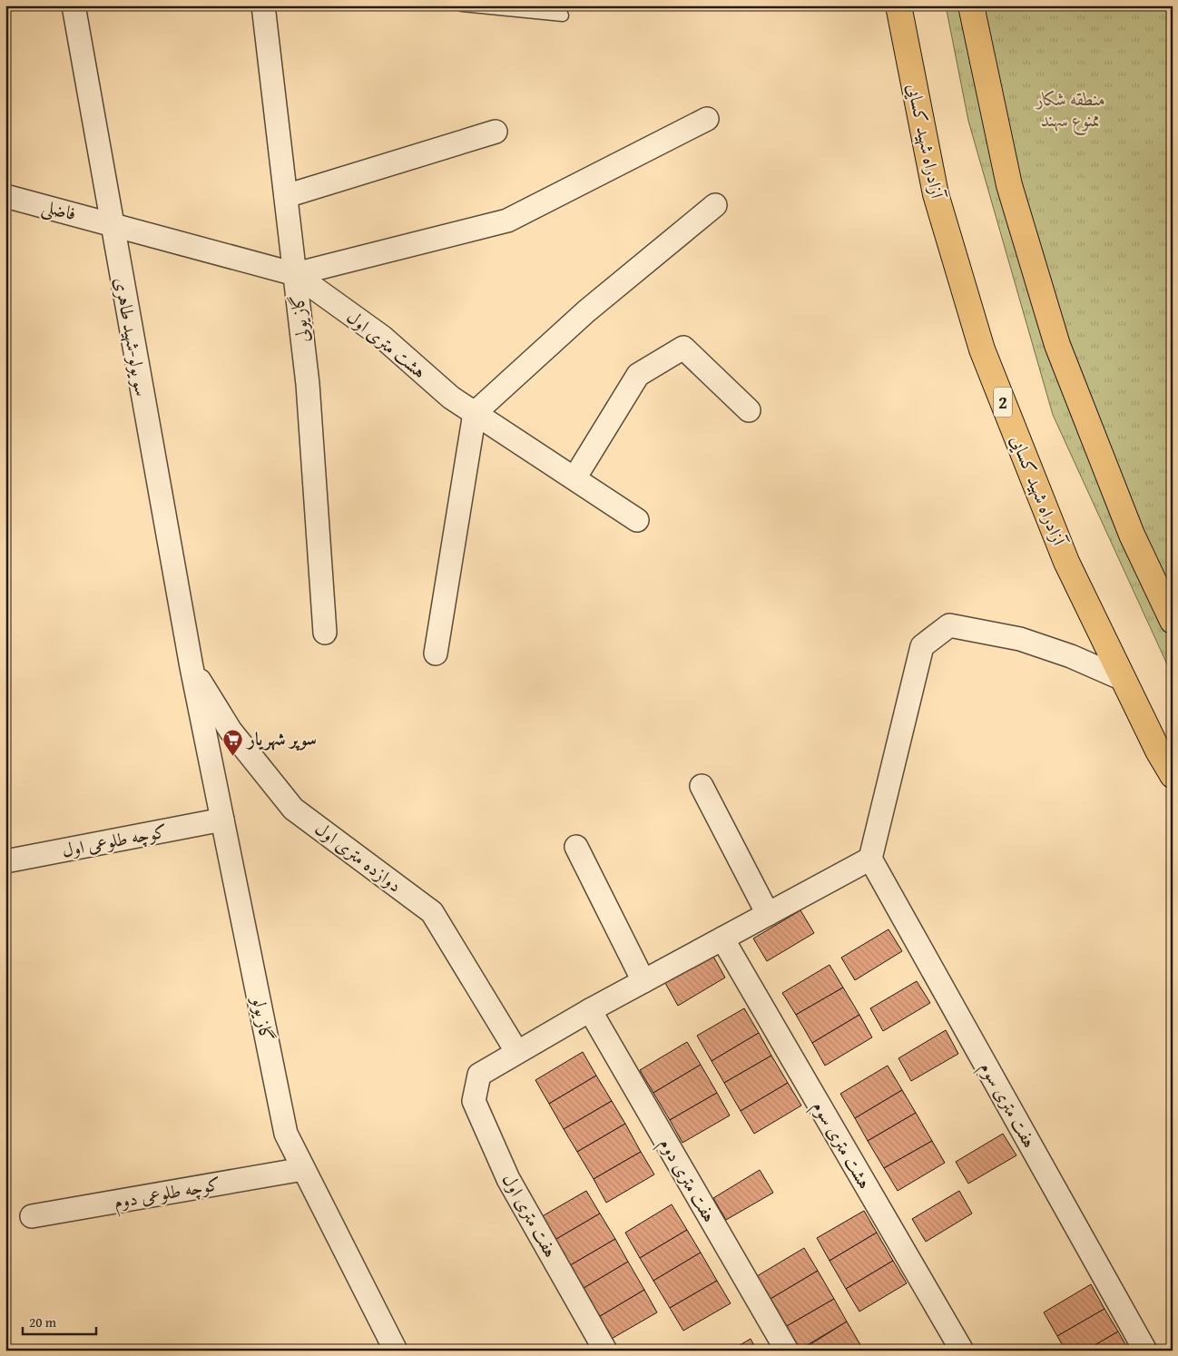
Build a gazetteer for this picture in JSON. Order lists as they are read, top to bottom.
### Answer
{
  "streets": {
    "highway": ["آزادراه شهید کسایی", "2"],
    "street": [
      "فاضلی",
      "گاز یولی",
      "سو یولو-شهید طاهری",
      "هشت متری اول",
      "کوچه طلوعی اول",
      "دوازده متری اول",
      "گاز یولو",
      "هفت متری سوم",
      "هشت متری سوم",
      "هفت متری دوم",
      "کوچه طلوعی دوم",
      "هفت متری اول"
    ]
  },
  "crossings": [
    ["فاضلی", "سو یولو-شهید طاهری"],
    ["فاضلی", "هشت متری اول"],
    ["گاز یولی", "هشت متری اول"],
    ["سو یولو-شهید طاهری", "هشت متری اول"],
    ["سو یولو-شهید طاهری", "دوازده متری اول"],
    ["سو یولو-شهید طاهری", "گاز یولو"],
    ["کوچه طلوعی اول", "گاز یولو"],
    ["دوازده متری اول", "گاز یولو"],
    ["دوازده متری اول", "هفت متری اول"],
    ["گاز یولو", "کوچه طلوعی دوم"]
  ],
  "parks": ["منطقه شکار ممنوع سهند"],
  "places": {
    "supermarket": ["سوپر شهریار"]
  },
  "scale_bar": "20 m"
}
